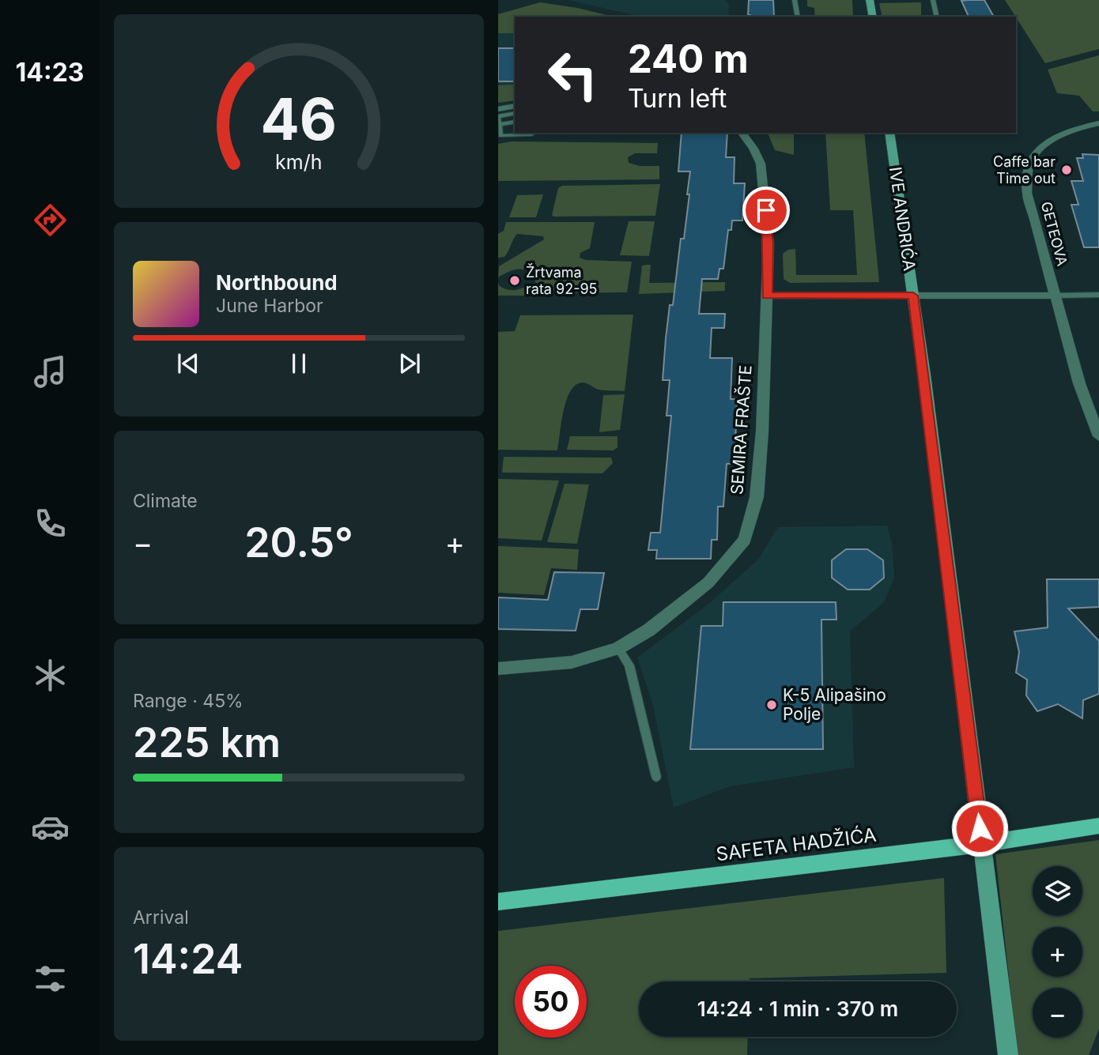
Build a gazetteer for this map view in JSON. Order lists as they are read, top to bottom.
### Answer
{
  "streets": {
    "main road": ["IVE ANDRIĆA", "SAFETA HADŽIĆA"],
    "street": ["GETEOVA", "SEMIRA FRAŠTE"]
  },
  "crossings": [
    ["IVE ANDRIĆA", "SAFETA HADŽIĆA"]
  ],
  "places": ["Caffe bar Time out", "Žrtvama rata 92-95", "K-5 Alipašino Polje"],
  "page": {
    "tabs": "14:23",
    "turn": ["240 m", "Turn left"],
    "song": ["Northbound", "June Harbor"],
    "tile": [
      "Climate",
      ["Range · 45%", "225 km"],
      ["Arrival", "14:24"]
    ],
    "heat": ["−", "20.5°", "+"],
    "map_buttons": ["+", "−"],
    "limit": "50",
    "trip": "14:24 · 1 min · 370 m",
    "gauge": ["46", "km/h"]
  }
}
